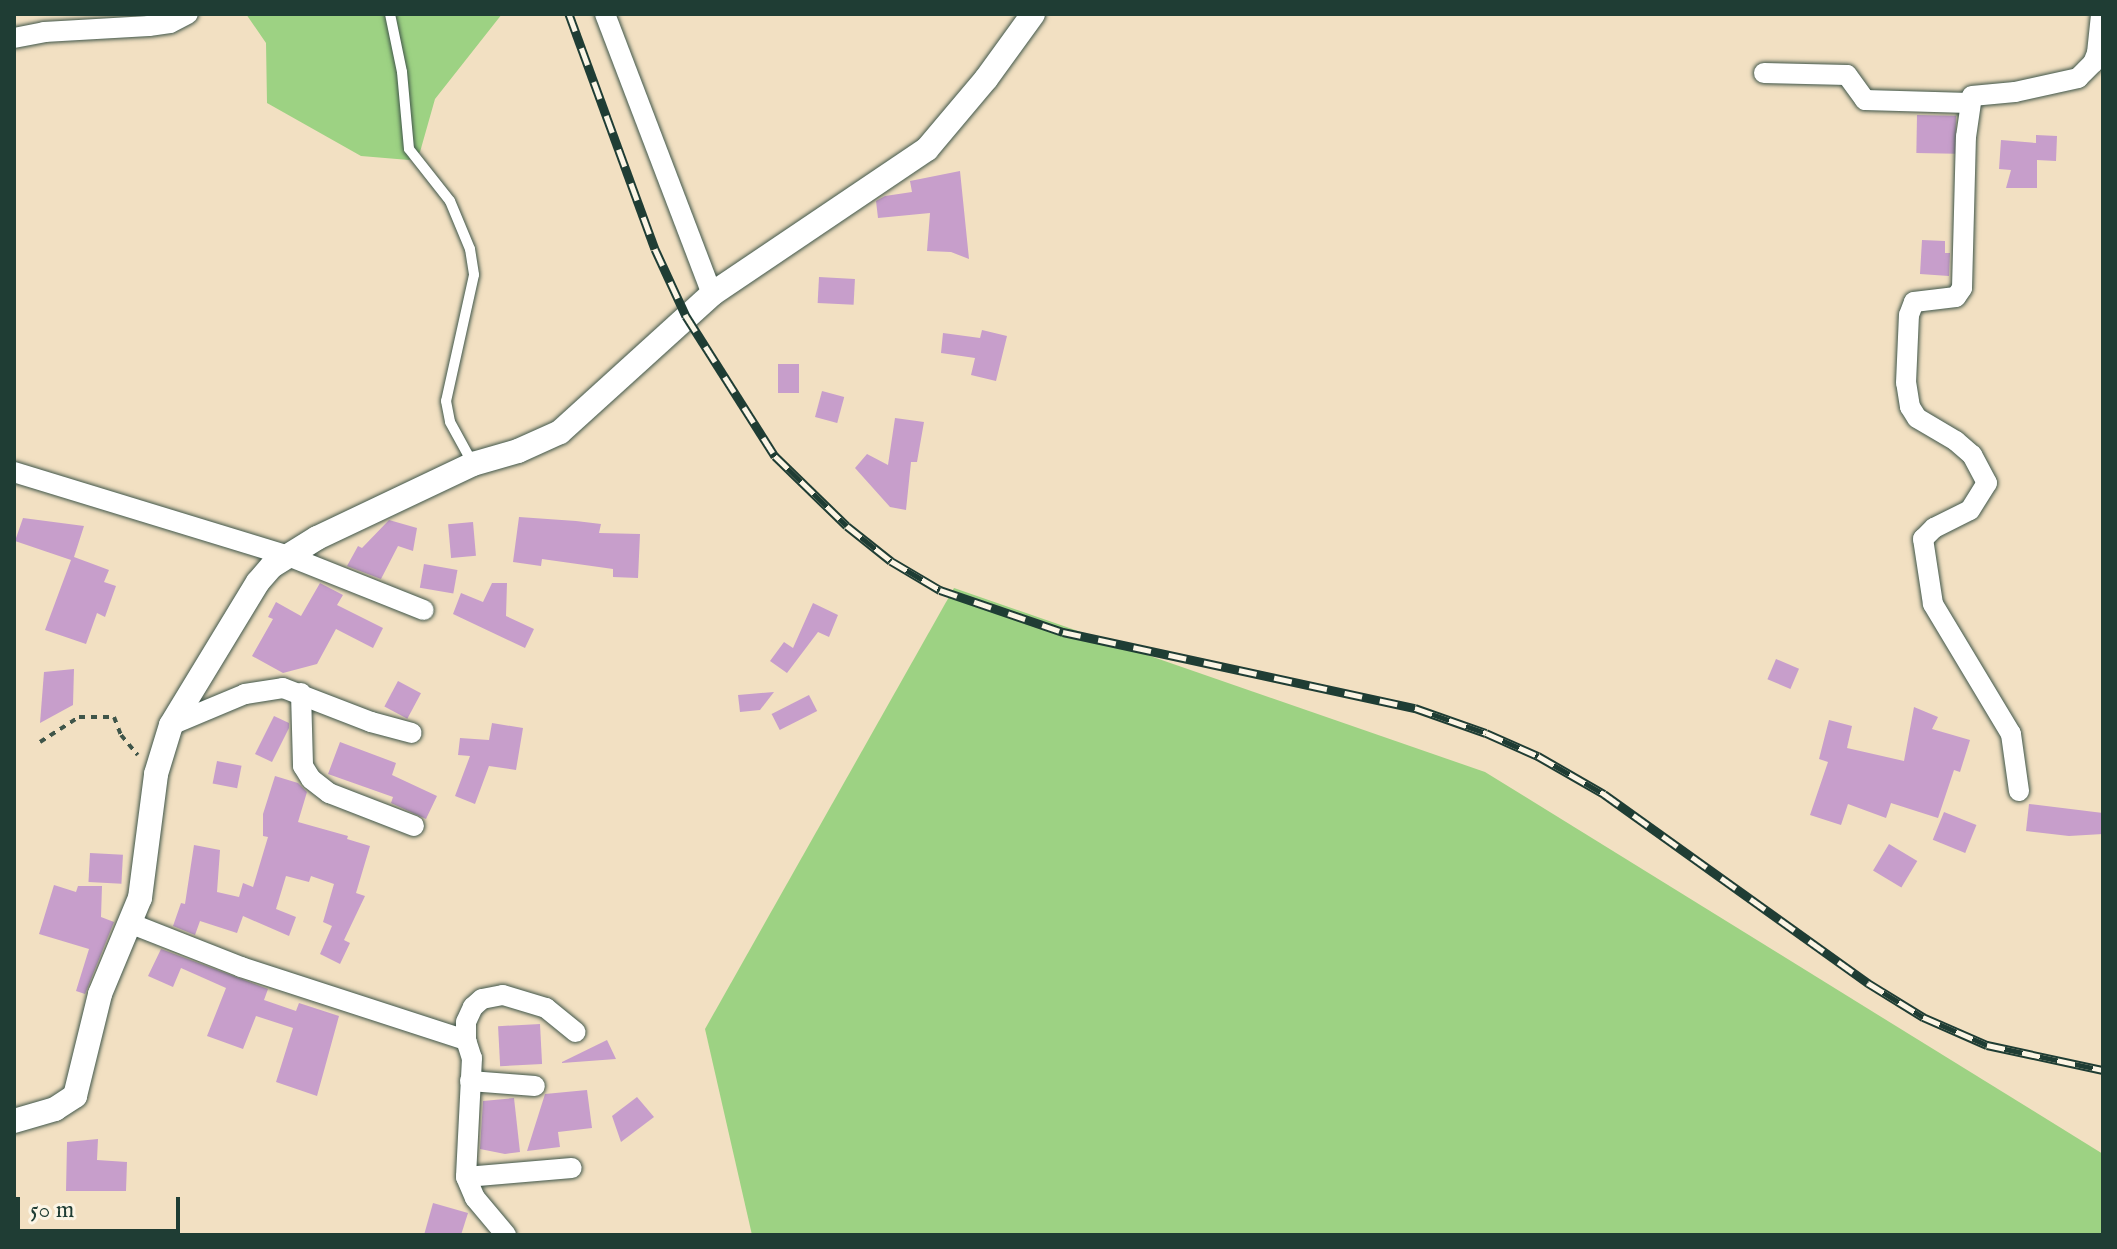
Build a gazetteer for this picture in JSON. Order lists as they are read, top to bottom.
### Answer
{
  "scale_bar": "50 m"
}
